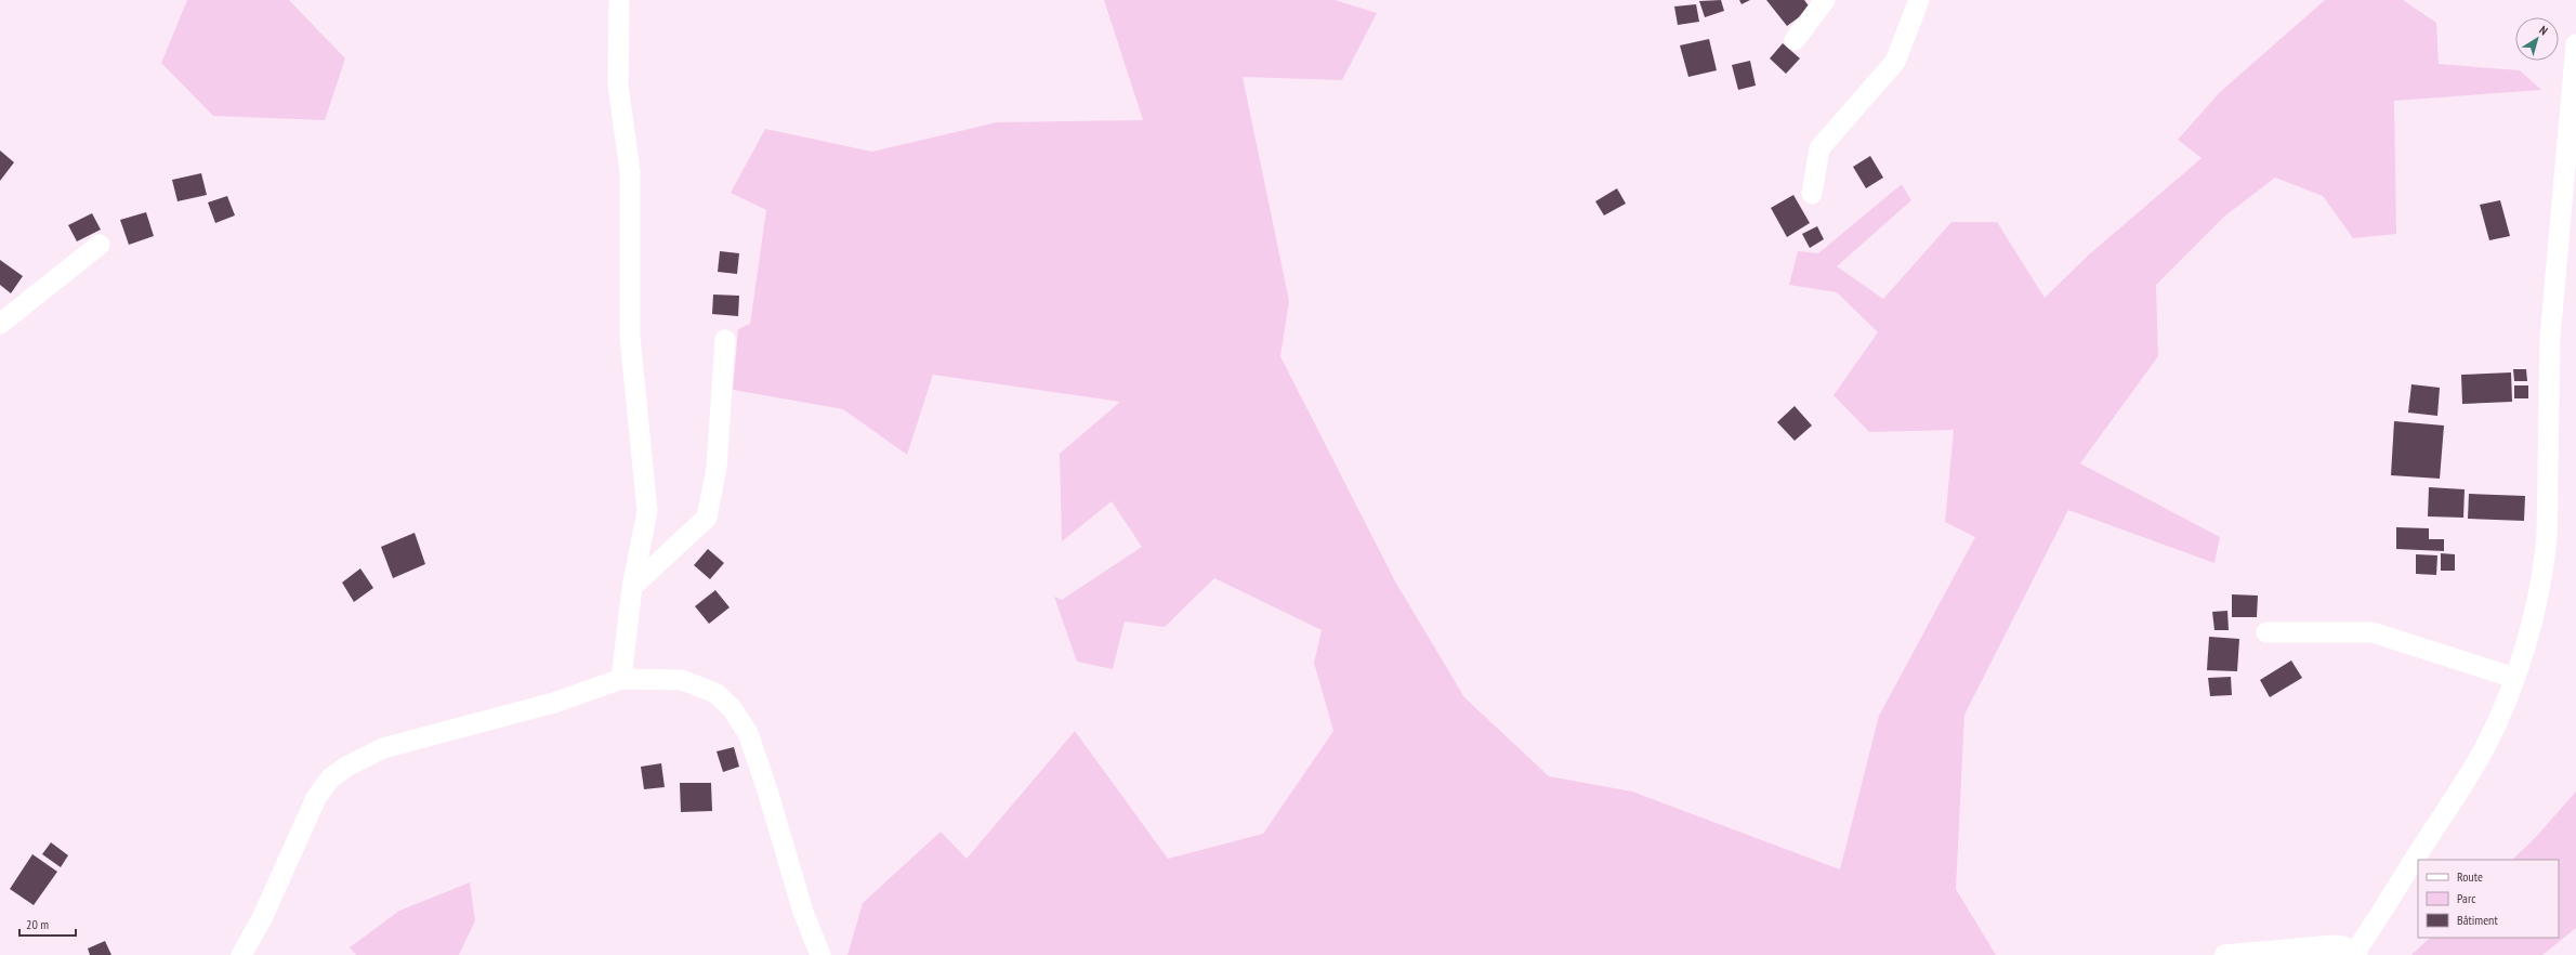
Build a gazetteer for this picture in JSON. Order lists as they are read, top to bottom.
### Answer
{
  "legend": ["Route", "Parc", "Bâtiment"],
  "scale_bar": "20 m",
  "north": "top right"
}
